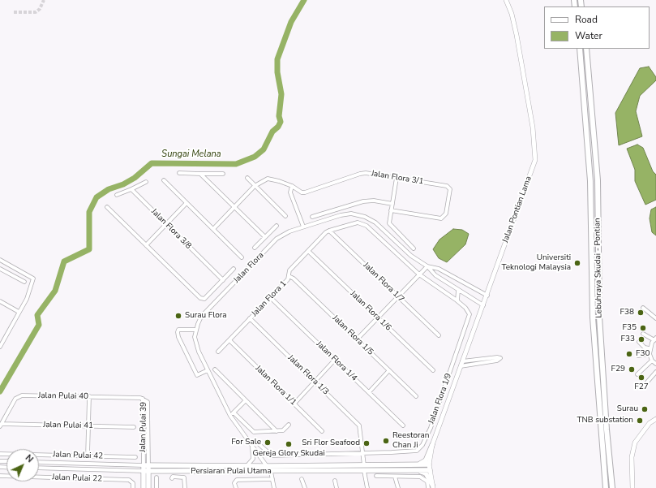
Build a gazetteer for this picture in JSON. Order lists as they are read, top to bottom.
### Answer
{
  "streets": {
    "highway": ["Lebuhraya Skudai - Pontian"],
    "main road": ["Persiaran Pulai Utama"],
    "street": [
      "Jalan Flora 3/1",
      "Jalan Pontian Lama",
      "Jalan Flora 3/8",
      "Jalan Flora",
      "Jalan Flora 1/7",
      "Jalan Flora 1",
      "Jalan Flora 1/6",
      "Jalan Flora 1/5",
      "Jalan Flora 1/4",
      "Jalan Flora 1/3",
      "Jalan Flora 1/1",
      "Jalan Pulai 40",
      "Jalan Flora 1/9",
      "Jalan Pulai 41",
      "Jalan Pulai 39",
      "Jalan Pulai 42",
      "Jalan Pulai 22"
    ]
  },
  "crossings": [
    ["Jalan Pontian Lama", "Jalan Flora"],
    ["Jalan Pontian Lama", "Persiaran Pulai Utama"],
    ["Jalan Flora", "Persiaran Pulai Utama"],
    ["Jalan Flora 1/7", "Jalan Flora 1"],
    ["Jalan Flora 1", "Jalan Flora 1/6"],
    ["Jalan Flora 1", "Jalan Flora 1/5"],
    ["Jalan Flora 1", "Jalan Flora 1/4"],
    ["Jalan Flora 1", "Jalan Flora 1/3"],
    ["Jalan Flora 1", "Jalan Flora 1/1"],
    ["Jalan Flora 1/3", "Jalan Flora 1/9"],
    ["Jalan Pulai 40", "Jalan Pulai 41"],
    ["Jalan Pulai 40", "Jalan Pulai 39"],
    ["Jalan Pulai 39", "Persiaran Pulai Utama"]
  ],
  "water": ["Sungai Melana"],
  "places": [
    "Universiti Teknologi Malaysia",
    "F38",
    "Surau Flora",
    "F35",
    "F33",
    "F30",
    "F29",
    "F27",
    "Surau",
    "TNB substation",
    "Reestoran Chan Ji",
    "For Sale",
    "Sri Flor Seafood",
    "Gereja Glory Skudai"
  ],
  "legend": ["Road", "Water"],
  "north": "top right"
}
